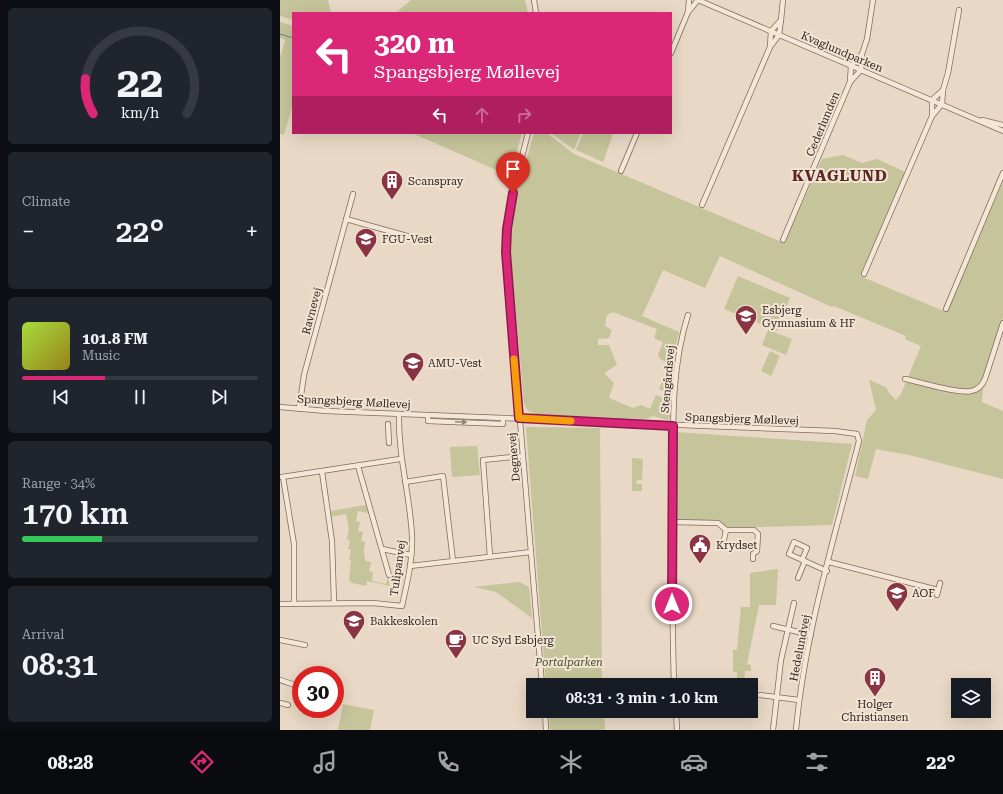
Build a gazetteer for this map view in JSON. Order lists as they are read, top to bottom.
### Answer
{
  "streets": {
    "street": [
      "Kvaglundparken",
      "Cederlunden",
      "Ravnevej",
      "Stengårdsvej",
      "Spangsbjerg Møllevej",
      "Degnevej",
      "Tulipanvej",
      "Hedelundvej"
    ]
  },
  "crossings": [
    ["Kvaglundparken", "Cederlunden"],
    ["Ravnevej", "Spangsbjerg Møllevej"],
    ["Stengårdsvej", "Spangsbjerg Møllevej"],
    ["Spangsbjerg Møllevej", "Degnevej"],
    ["Spangsbjerg Møllevej", "Tulipanvej"],
    ["Spangsbjerg Møllevej", "Hedelundvej"]
  ],
  "districts": ["KVAGLUND"],
  "parks": ["Portalparken"],
  "places": {
    "building": ["Scanspray", "Holger Christiansen"],
    "school or university": [
      "FGU-Vest",
      "Esbjerg Gymnasium & HF",
      "AMU-Vest",
      "AOF",
      "Bakkeskolen"
    ],
    "public building": ["Krydset"],
    "cafe": ["UC Syd Esbjerg"]
  },
  "page": {
    "turn": ["320 m", "Spangsbjerg Møllevej"],
    "tile": [
      "Climate",
      ["Range · 34%", "170 km"],
      ["Arrival", "08:31"]
    ],
    "heat": ["−", "22°", "+"],
    "song": ["101.8 FM", "Music"],
    "limit": "30",
    "trip": "08:31 · 3 min · 1.0 km",
    "tabs": ["08:28", "22°"],
    "gauge": ["22", "km/h"]
  }
}
